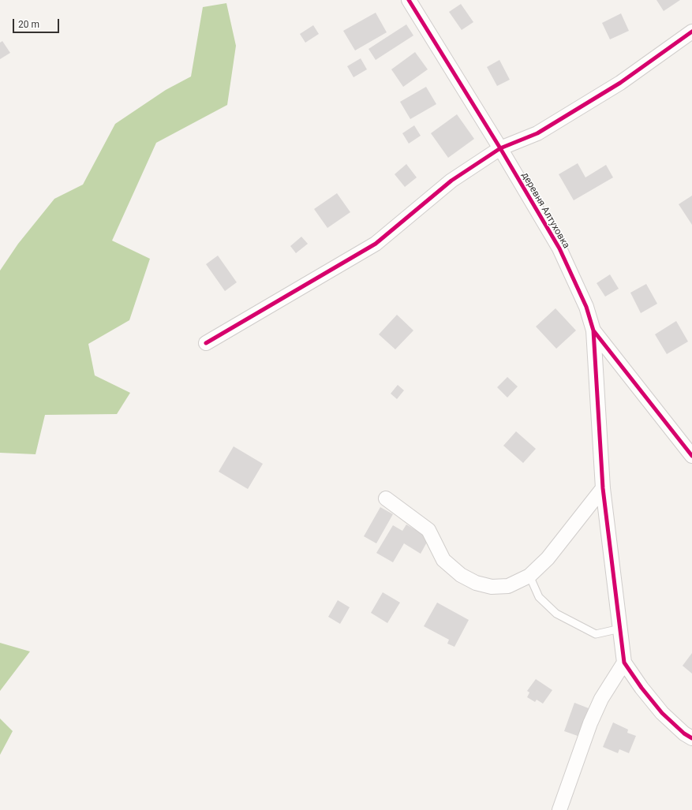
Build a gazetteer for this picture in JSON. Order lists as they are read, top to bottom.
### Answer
{
  "streets": {
    "street": ["деревня Алтуховка"]
  },
  "scale_bar": "20 m"
}
